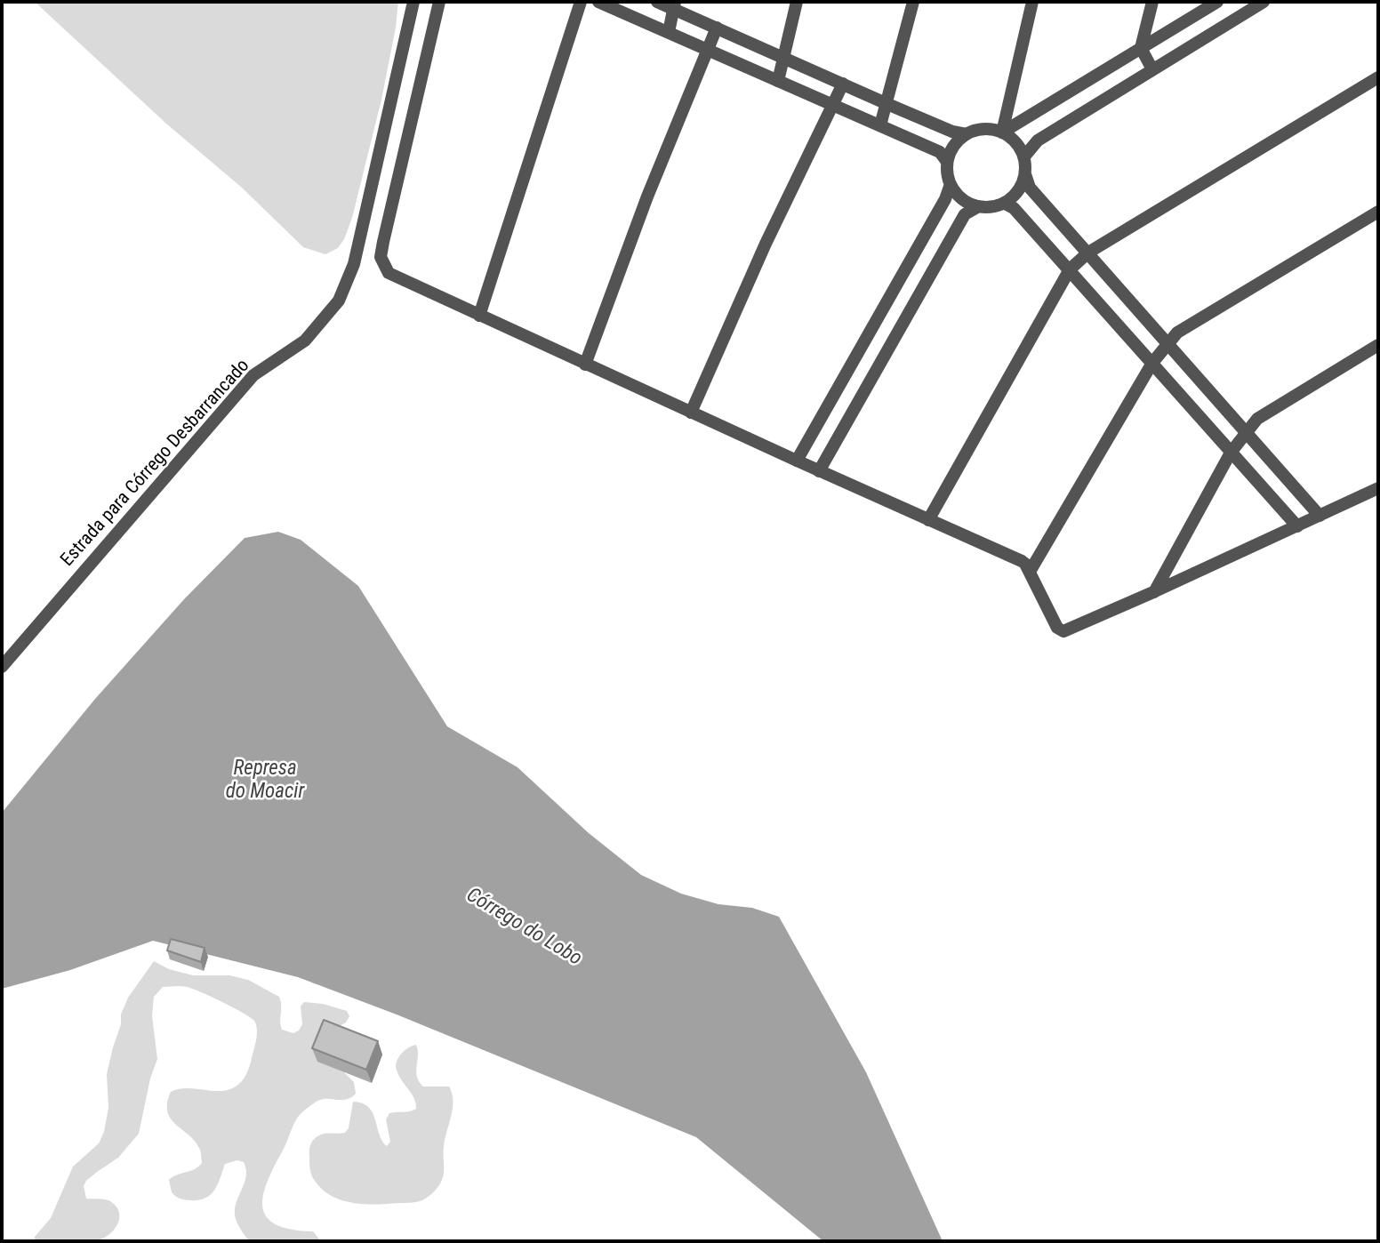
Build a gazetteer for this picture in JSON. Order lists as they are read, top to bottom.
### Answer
{
  "streets": {
    "street": ["Estrada para Córrego Desbarrancado"]
  },
  "water": ["Represa do Moacir", "Córrego do Lobo"]
}
